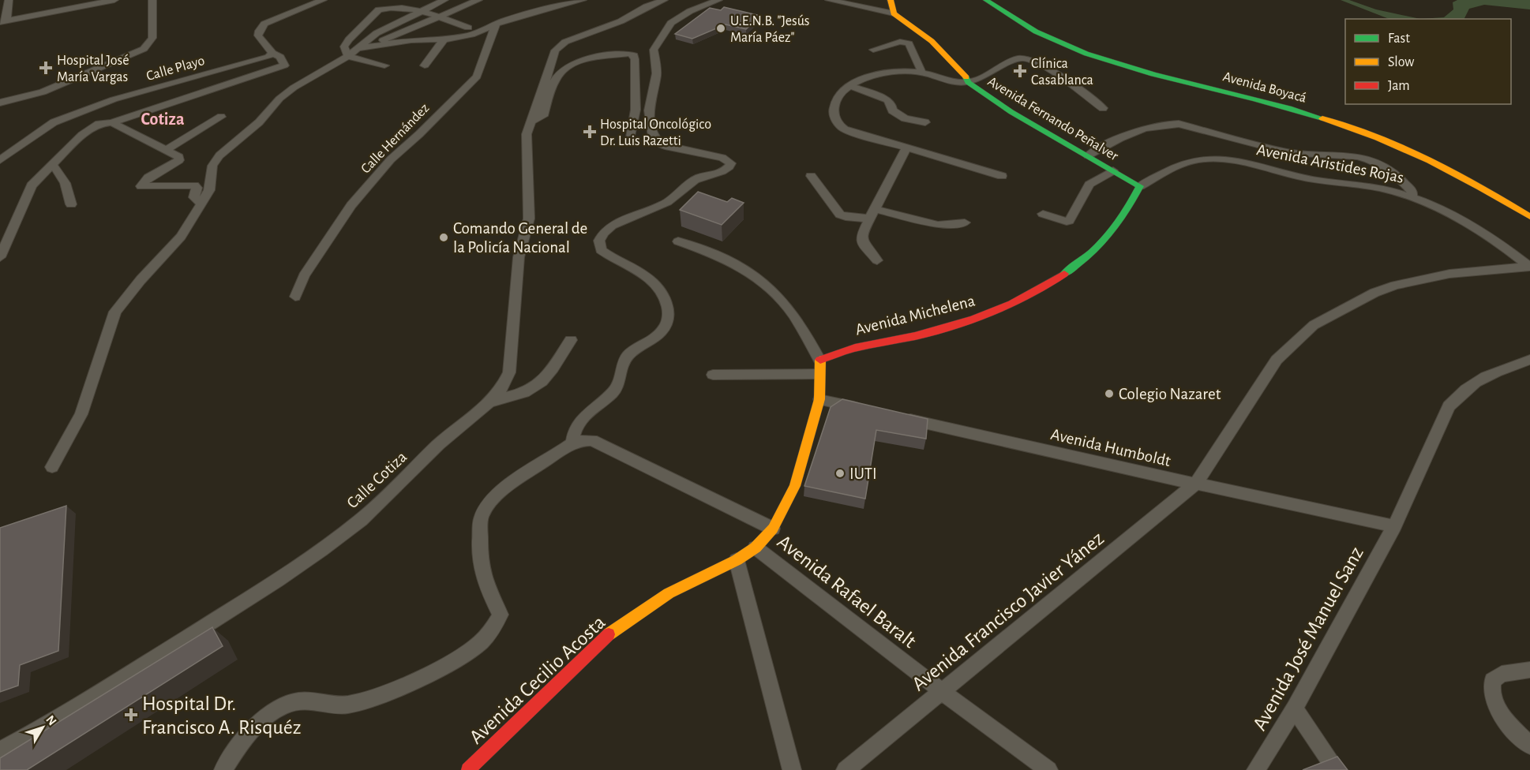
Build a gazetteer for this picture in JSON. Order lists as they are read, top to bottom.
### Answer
{
  "streets": {
    "main road": [
      "Avenida Boyacá",
      "Avenida Fernando Peñalver",
      "Avenida Michelena",
      "Avenida Cecilio Acosta"
    ],
    "street": [
      "Calle Playo",
      "Calle Hernández",
      "Avenida Aristides Rojas",
      "Avenida Humboldt",
      "Calle Cotiza",
      "Avenida Rafael Baralt",
      "Avenida Francisco Javier Yánez",
      "Avenida José Manuel Sanz"
    ]
  },
  "crossings": [
    ["Avenida Fernando Peñalver", "Avenida Aristides Rojas"],
    ["Avenida Fernando Peñalver", "Avenida Michelena"],
    ["Avenida Aristides Rojas", "Avenida Michelena"],
    ["Avenida Aristides Rojas", "Avenida Francisco Javier Yánez"],
    ["Avenida Michelena", "Avenida Cecilio Acosta"],
    ["Avenida Humboldt", "Avenida Francisco Javier Yánez"],
    ["Avenida Humboldt", "Avenida José Manuel Sanz"],
    ["Avenida Rafael Baralt", "Avenida Francisco Javier Yánez"],
    ["Avenida Rafael Baralt", "Avenida Cecilio Acosta"]
  ],
  "districts": ["Cotiza"],
  "places": {
    "other": [
      "U.E.N.B. \"Jesús María Páez\"",
      "Comando General de la Policía Nacional",
      "Colegio Nazaret",
      "IUTI"
    ],
    "health": [
      "Hospital José María Vargas",
      "Clínica Casablanca",
      "Hospital Oncológico Dr. Luis Razetti",
      "Hospital Dr. Francisco A. Risquéz"
    ]
  },
  "legend": ["Fast", "Slow", "Jam"],
  "north": "top right"
}
